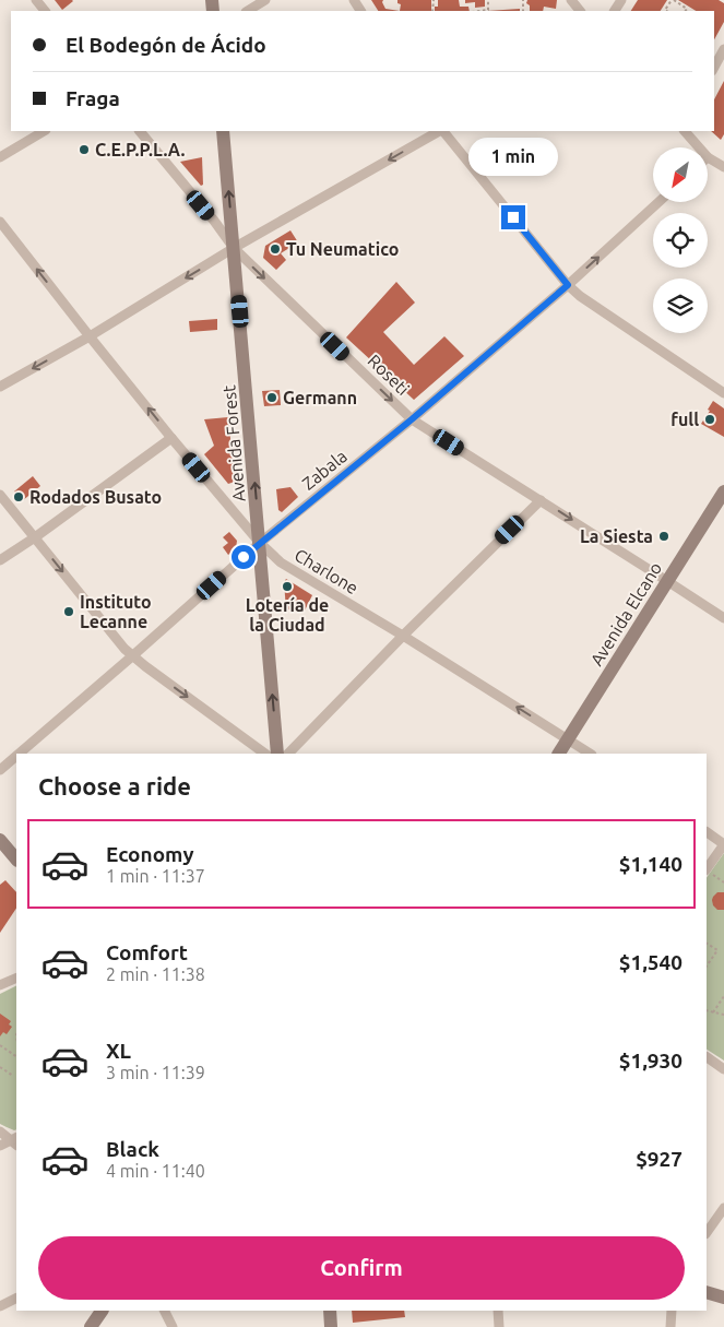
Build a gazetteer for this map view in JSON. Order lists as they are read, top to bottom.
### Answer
{
  "streets": {
    "main road": ["Avenida Forest", "Avenida Elcano"],
    "street": ["Roseti", "Zabala", "Charlone"]
  },
  "crossings": [
    ["Roseti", "Avenida Forest"],
    ["Roseti", "Zabala"],
    ["Roseti", "Avenida Elcano"],
    ["Avenida Forest", "Zabala"],
    ["Avenida Forest", "Charlone"],
    ["Zabala", "Charlone"],
    ["Charlone", "Avenida Elcano"]
  ],
  "one_way": ["Roseti", "Avenida Forest", "Charlone"],
  "places": [
    "C.E.P.P.L.A.",
    "Tu Neumatico",
    "Germann",
    "full",
    "Rodados Busato",
    "La Siesta",
    "Lotería de la Ciudad",
    "Instituto Lecanne"
  ],
  "north": "bottom left",
  "page": {
    "banner": ["El Bodegón de Ácido", "Fraga"],
    "bubble": "1 min",
    "heading": "Choose a ride",
    "list": [
      {
        "name": "Economy",
        "note": "1 min · 11:37",
        "value": "$1,140"
      },
      {
        "name": "Comfort",
        "note": "2 min · 11:38",
        "value": "$1,540"
      },
      {
        "name": "XL",
        "note": "3 min · 11:39",
        "value": "$1,930"
      },
      {
        "name": "Black",
        "note": "4 min · 11:40",
        "value": "$927"
      }
    ],
    "buttons": "Confirm"
  }
}
